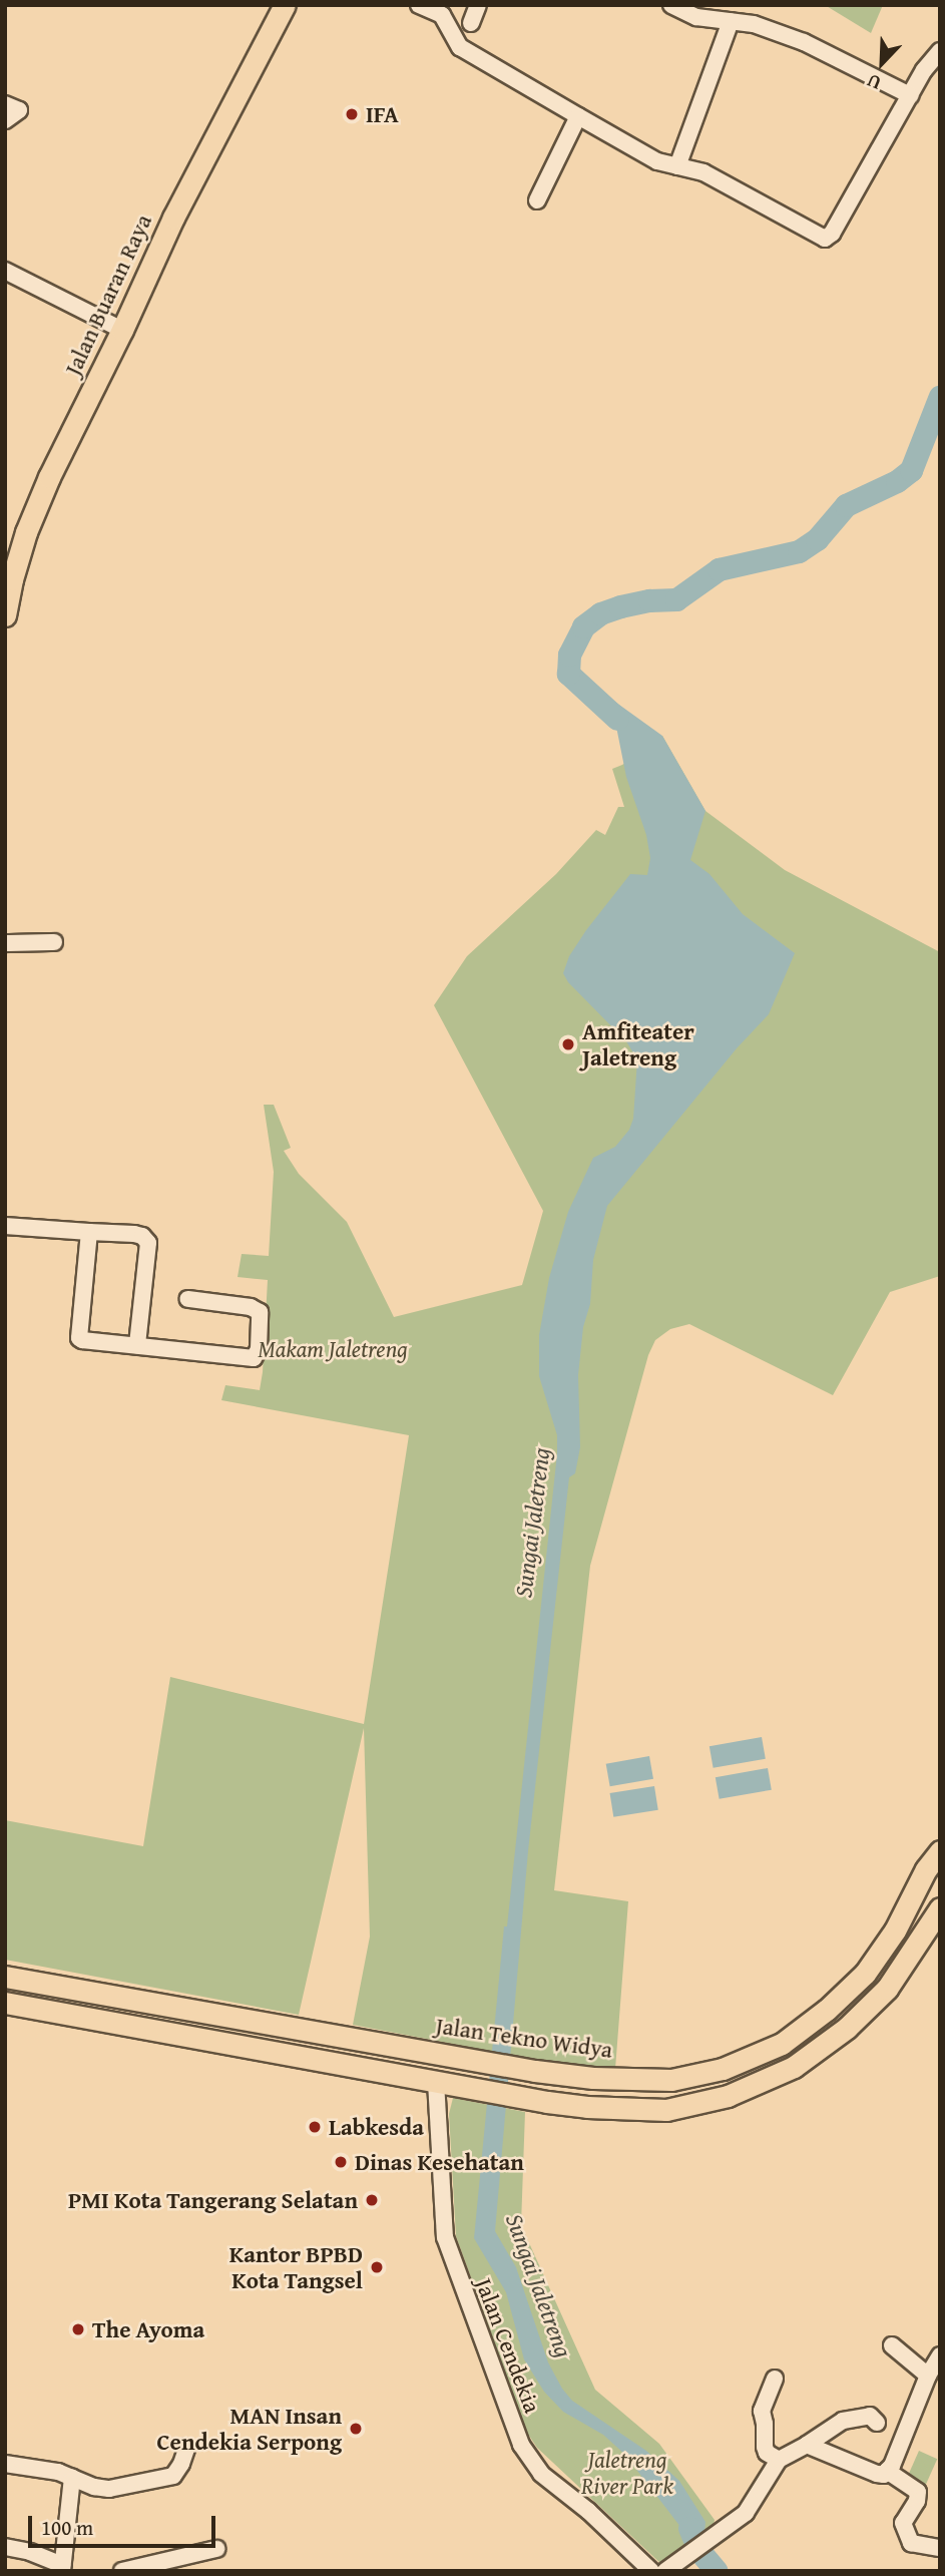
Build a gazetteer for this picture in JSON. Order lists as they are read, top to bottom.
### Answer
{
  "streets": {
    "main road": ["Jalan Buaran Raya", "Jalan Tekno Widya"],
    "street": ["Jalan Cendekia"]
  },
  "water": ["Sungai Jaletreng"],
  "parks": ["Makam Jaletreng", "Jaletreng River Park"],
  "places": [
    "IFA",
    "Amfiteater Jaletreng",
    "Labkesda",
    "Dinas Kesehatan",
    "PMI Kota Tangerang Selatan",
    "Kantor BPBD Kota Tangsel",
    "The Ayoma",
    "MAN Insan Cendekia Serpong"
  ],
  "scale_bar": "100 m",
  "north": "bottom left"
}
